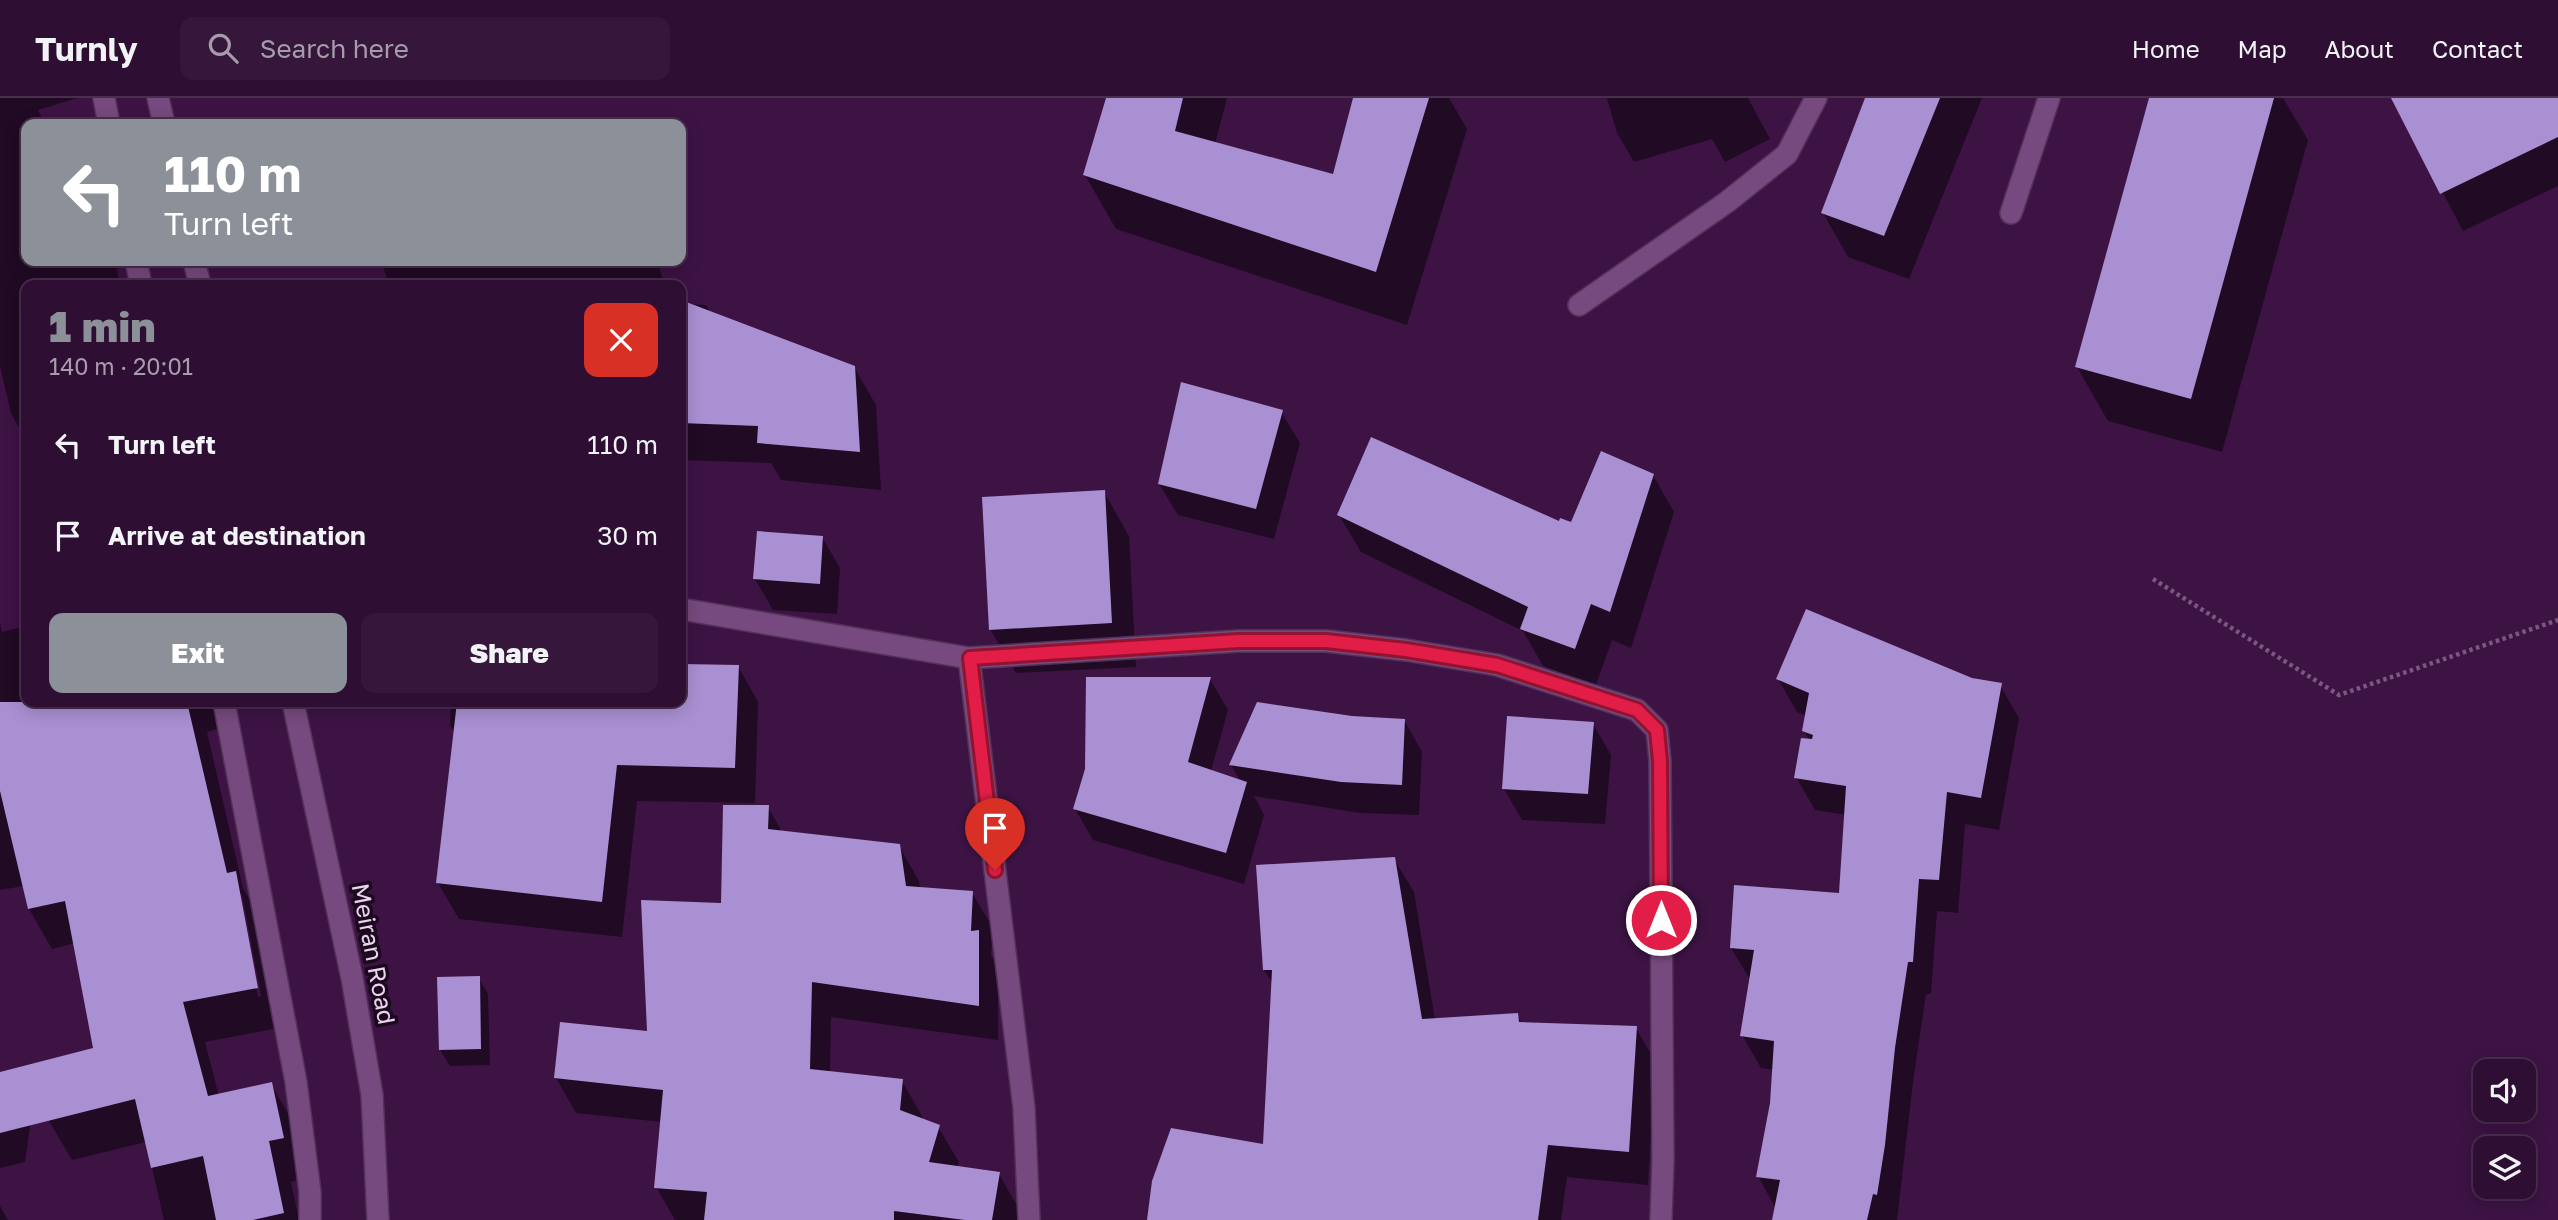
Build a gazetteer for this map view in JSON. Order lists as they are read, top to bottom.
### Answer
{
  "streets": {
    "street": ["Meiran Road"]
  },
  "page": {
    "header": "Turnly",
    "search": "Search here",
    "nav": [
      "Home",
      "Map",
      "About",
      "Contact"
    ],
    "turn": ["110 m", "Turn left"],
    "heading": ["1 min", "140 m · 20:01"],
    "list": [
      {
        "name": "Turn left",
        "value": "110 m"
      },
      {
        "name": "Arrive at destination",
        "value": "30 m"
      }
    ],
    "buttons": ["Exit", "Share"]
  }
}
